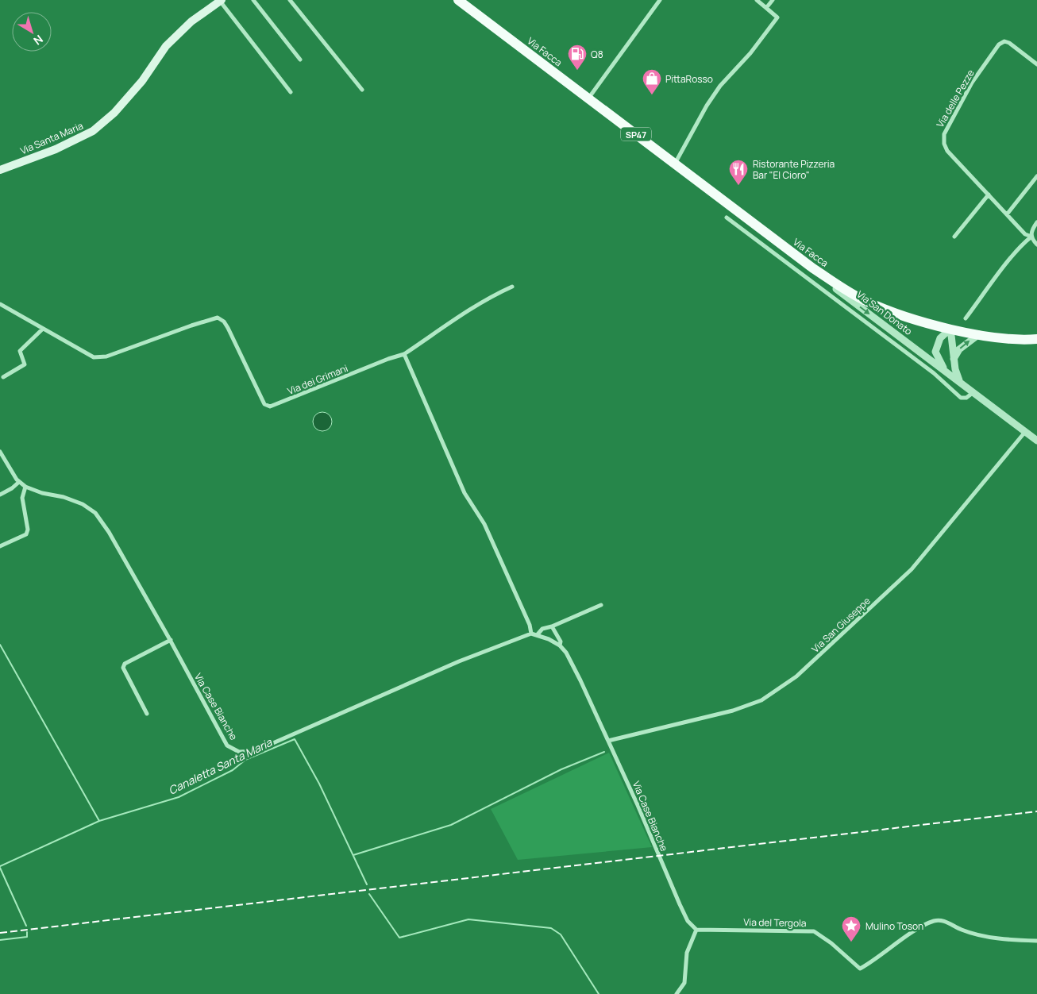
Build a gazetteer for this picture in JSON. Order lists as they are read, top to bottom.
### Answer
{
  "streets": {
    "main road": ["Via Facca", "SP47", "Via Santa Maria"],
    "street": [
      "Via delle Pezze",
      "Via San Donato",
      "Via dei Grimani",
      "Via San Giuseppe",
      "Via Case Bianche",
      "Via del Tergola"
    ]
  },
  "crossings": [
    ["Via Facca", "SP47"],
    ["Via Facca", "Via San Donato"],
    ["SP47", "Via San Donato"],
    ["Via San Donato", "Via San Giuseppe"],
    ["Via San Giuseppe", "Via Case Bianche"],
    ["Via Case Bianche", "Via del Tergola"]
  ],
  "water": ["Canaletta Santa Maria"],
  "places": {
    "fuel station": ["Q8"],
    "shop": ["PittaRosso"],
    "restaurant": ["Ristorante Pizzeria Bar \"El Cioro\""],
    "place": ["Mulino Toson"]
  },
  "north": "bottom right"
}
